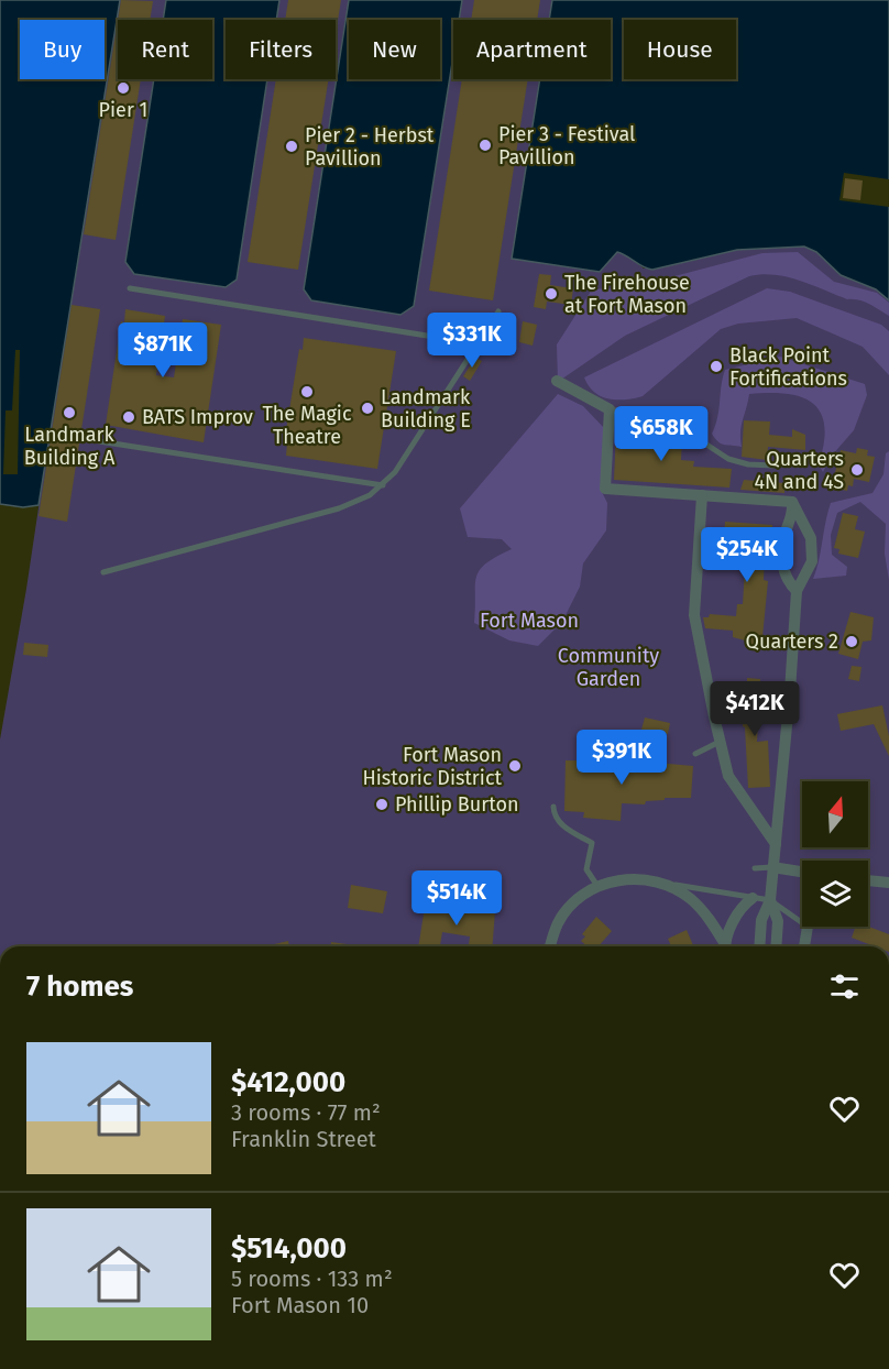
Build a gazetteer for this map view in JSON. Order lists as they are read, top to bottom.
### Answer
{
  "parks": ["Fort Mason", "Community Garden"],
  "places": [
    "Pier 1",
    "Pier 3 - Festival Pavillion",
    "Pier 2 - Herbst Pavillion",
    "The Firehouse at Fort Mason",
    "Black Point Fortifications",
    "The Magic Theatre",
    "Landmark Building E",
    "Landmark Building A",
    "BATS Improv",
    "Quarters 4N and 4S",
    "Quarters 2",
    "Fort Mason Historic District",
    "Phillip Burton"
  ],
  "north": "top",
  "page": {
    "chip": [
      "Buy",
      "Rent",
      "Filters",
      "New",
      "Apartment",
      "House"
    ],
    "price": [
      "$331K",
      "$871K",
      "$658K",
      "$254K",
      "$412K",
      "$391K",
      "$514K"
    ],
    "heading": "7 homes",
    "list": [
      {
        "name": "$412,000",
        "note": "3 rooms · 77 m² · Franklin Street"
      },
      {
        "name": "$514,000",
        "note": "5 rooms · 133 m² · Fort Mason 10"
      }
    ]
  }
}
